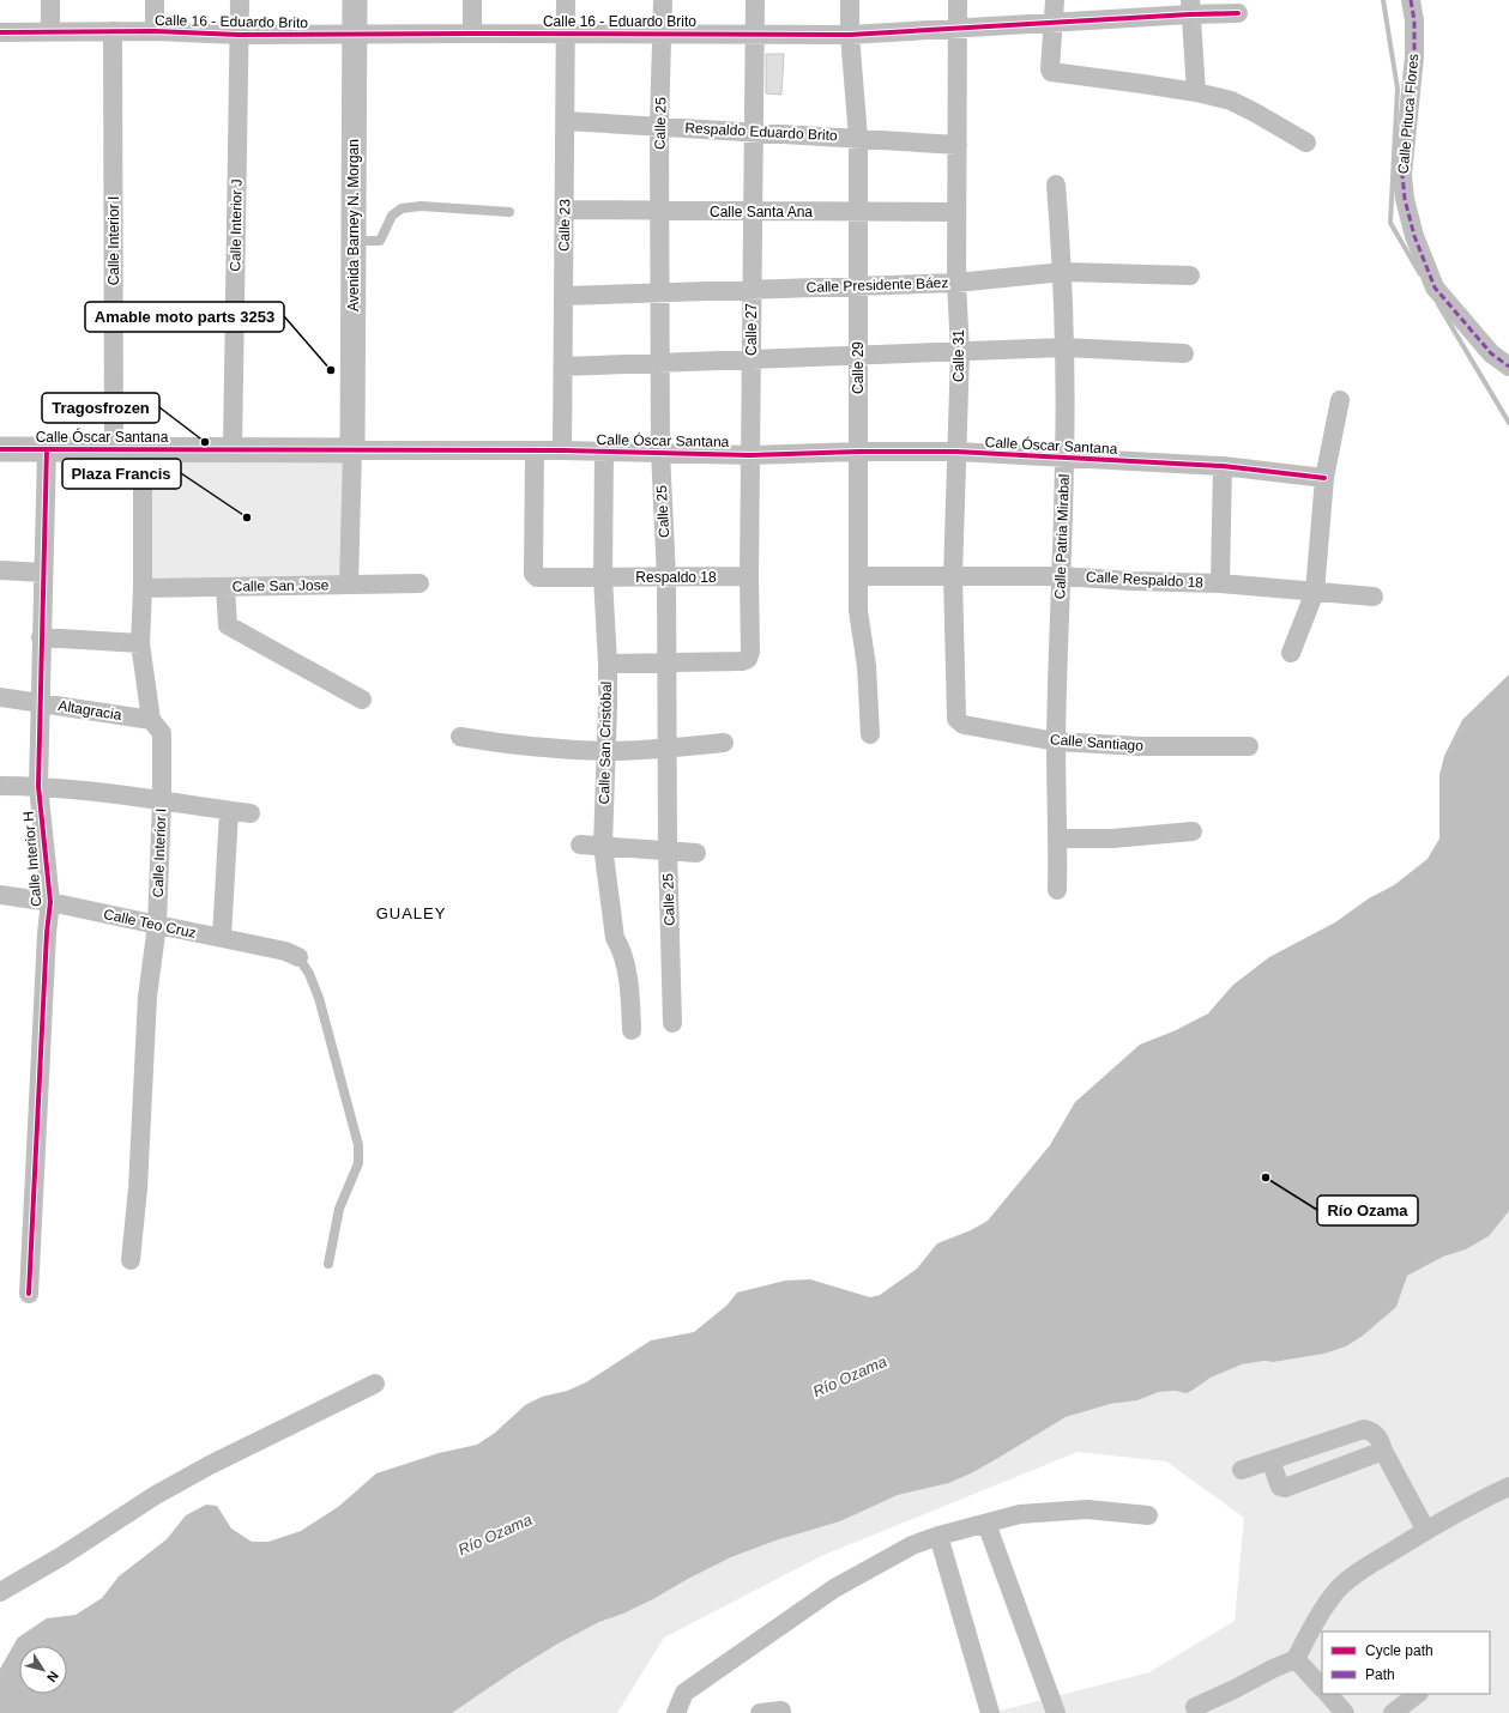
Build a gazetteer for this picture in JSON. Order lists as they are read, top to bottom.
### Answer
{
  "streets": {
    "street": [
      "Calle 16 - Eduardo Brito",
      "Calle Pituca Flores",
      "Calle 25",
      "Respaldo Eduardo Brito",
      "Calle Santa Ana",
      "Calle Interior J",
      "Avenida Barney N. Morgan",
      "Calle 23",
      "Calle Interior I",
      "Calle Presidente Báez",
      "Calle 27",
      "Calle 31",
      "Calle 29",
      "Calle Óscar Santana",
      "Calle Patria Mirabal",
      "Respaldo 18",
      "Calle Respaldo 18",
      "Calle San Jose",
      "Altagracia",
      "Calle San Cristóbal",
      "Calle Santiago",
      "Calle Interior H",
      "Calle Teo Cruz"
    ]
  },
  "crossings": [
    ["Calle 16 - Eduardo Brito", "Calle 25"],
    ["Calle 16 - Eduardo Brito", "Calle Interior J"],
    ["Calle 16 - Eduardo Brito", "Avenida Barney N. Morgan"],
    ["Calle 16 - Eduardo Brito", "Calle 23"],
    ["Calle 16 - Eduardo Brito", "Calle Interior I"],
    ["Calle 16 - Eduardo Brito", "Calle 27"],
    ["Calle 16 - Eduardo Brito", "Calle 31"],
    ["Calle 16 - Eduardo Brito", "Calle 29"],
    ["Calle 25", "Respaldo Eduardo Brito"],
    ["Calle 25", "Calle Santa Ana"],
    ["Calle 25", "Calle Presidente Báez"],
    ["Calle 25", "Calle 27"],
    ["Calle 25", "Calle Óscar Santana"],
    ["Calle 25", "Respaldo 18"],
    ["Respaldo Eduardo Brito", "Calle 23"],
    ["Respaldo Eduardo Brito", "Calle 27"],
    ["Respaldo Eduardo Brito", "Calle 31"],
    ["Respaldo Eduardo Brito", "Calle 29"],
    ["Calle Santa Ana", "Calle 23"],
    ["Calle Santa Ana", "Calle 27"],
    ["Calle Santa Ana", "Calle 31"],
    ["Calle Santa Ana", "Calle 29"],
    ["Calle Interior J", "Calle Óscar Santana"],
    ["Avenida Barney N. Morgan", "Calle Óscar Santana"],
    ["Calle 23", "Calle Presidente Báez"],
    ["Calle 23", "Calle Óscar Santana"],
    ["Calle Interior I", "Calle Óscar Santana"],
    ["Calle Interior I", "Calle San Jose"],
    ["Calle Interior I", "Altagracia"],
    ["Calle Interior I", "Calle Teo Cruz"],
    ["Calle Presidente Báez", "Calle 27"],
    ["Calle Presidente Báez", "Calle 31"],
    ["Calle Presidente Báez", "Calle 29"],
    ["Calle Presidente Báez", "Calle Patria Mirabal"],
    ["Calle 27", "Calle Óscar Santana"],
    ["Calle 27", "Respaldo 18"],
    ["Calle 31", "Calle Óscar Santana"],
    ["Calle 31", "Calle Respaldo 18"],
    ["Calle 31", "Calle Santiago"],
    ["Calle 29", "Calle Óscar Santana"],
    ["Calle 29", "Calle Respaldo 18"],
    ["Calle Óscar Santana", "Calle Patria Mirabal"],
    ["Calle Óscar Santana", "Respaldo 18"],
    ["Calle Óscar Santana", "Calle San Cristóbal"],
    ["Calle Óscar Santana", "Calle Interior H"],
    ["Calle Patria Mirabal", "Calle Respaldo 18"],
    ["Calle Patria Mirabal", "Calle Santiago"],
    ["Respaldo 18", "Calle San Cristóbal"],
    ["Altagracia", "Calle Interior H"],
    ["Calle Interior H", "Calle Teo Cruz"]
  ],
  "districts": ["GUALEY"],
  "water": ["Río Ozama"],
  "places": [
    "Amable moto parts 3253",
    "Tragosfrozen",
    "Plaza Francis",
    "Río Ozama"
  ],
  "legend": ["Cycle path", "Path"],
  "north": "bottom right"
}
